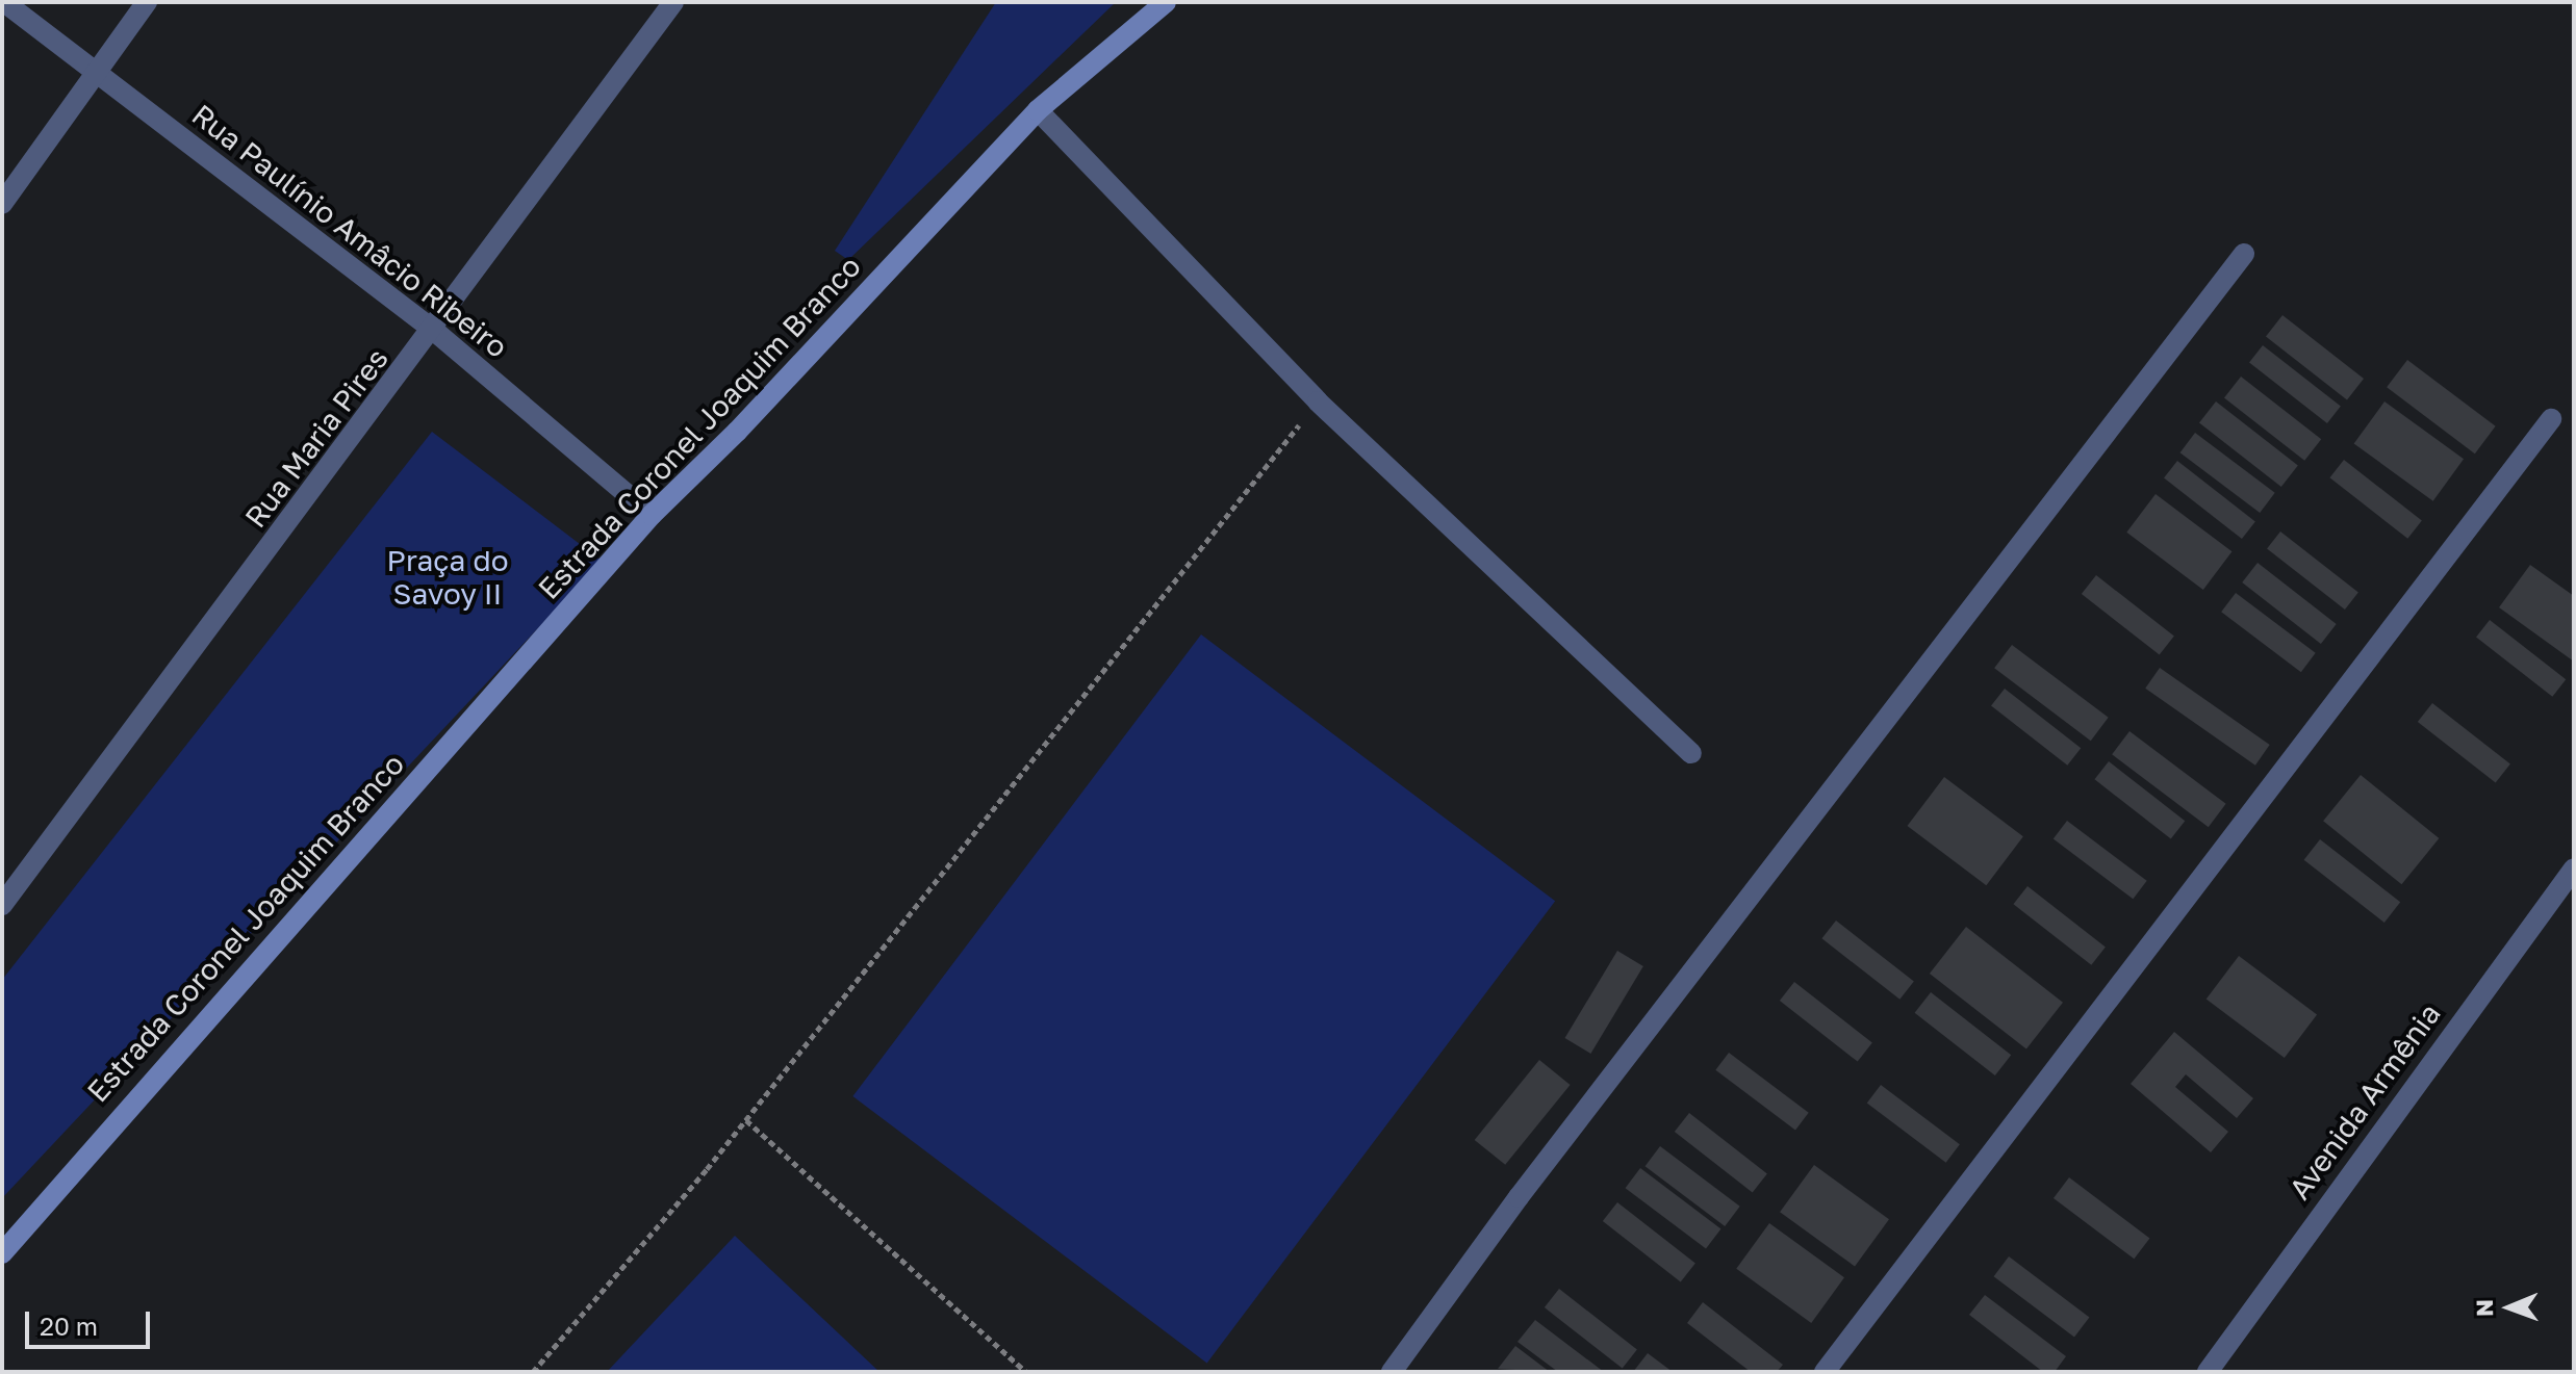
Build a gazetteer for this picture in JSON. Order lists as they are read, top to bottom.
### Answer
{
  "streets": {
    "street": [
      "Rua Paulínio Amâcio Ribeiro",
      "Estrada Coronel Joaquim Branco",
      "Rua Maria Pires",
      "Avenida Armênia"
    ]
  },
  "crossings": [
    ["Rua Paulínio Amâcio Ribeiro", "Estrada Coronel Joaquim Branco"],
    ["Rua Paulínio Amâcio Ribeiro", "Rua Maria Pires"]
  ],
  "parks": ["Praça do Savoy II"],
  "scale_bar": "20 m",
  "north": "left"
}
